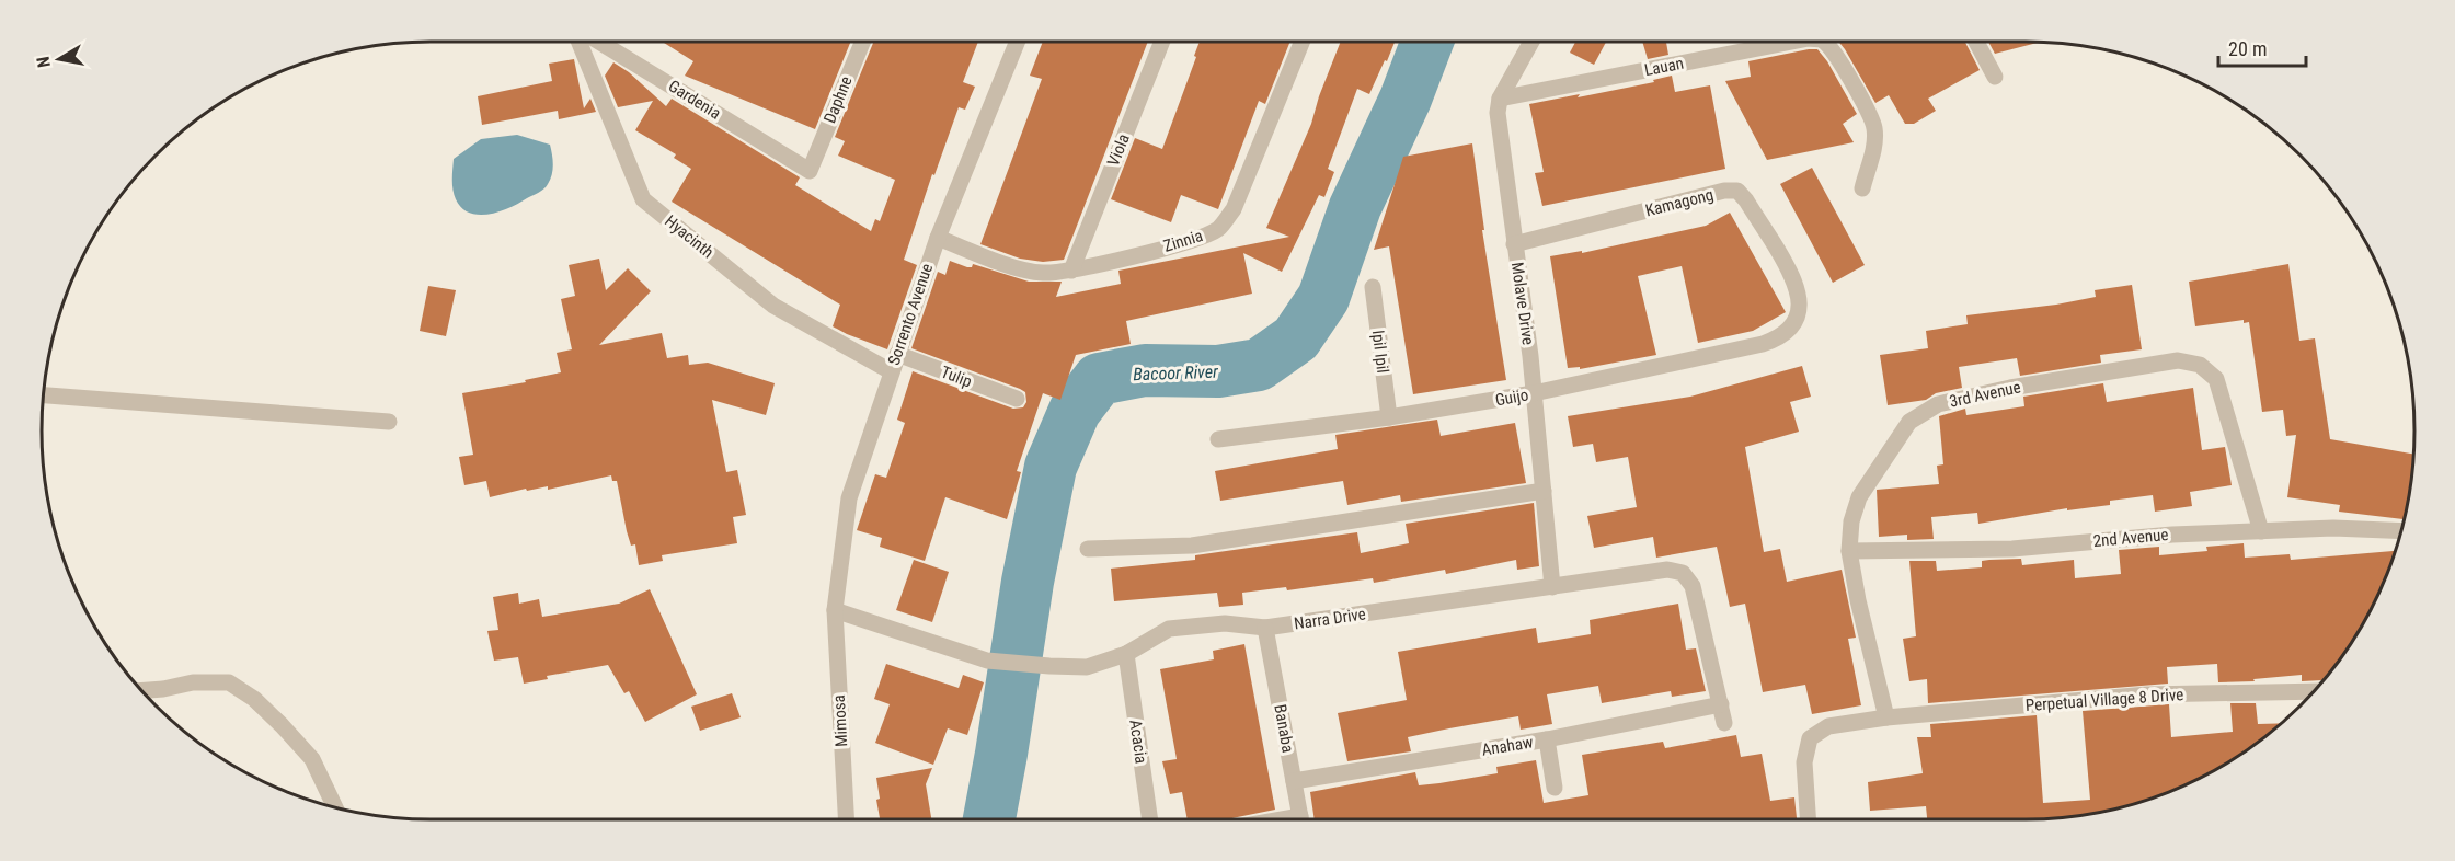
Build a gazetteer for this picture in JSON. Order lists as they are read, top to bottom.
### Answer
{
  "streets": {
    "street": [
      "Lauan",
      "Gardenia",
      "Daphne",
      "Viola",
      "Kamagong",
      "Hyacinth",
      "Zinnia",
      "Molave Drive",
      "Sorrento Avenue",
      "Ipil Ipil",
      "Tulip",
      "3rd Avenue",
      "Guijo",
      "2nd Avenue",
      "Narra Drive",
      "Perpetual Village 8 Drive",
      "Mimosa",
      "Banaba",
      "Acacia",
      "Anahaw"
    ]
  },
  "crossings": [
    ["Lauan", "Molave Drive"],
    ["Gardenia", "Daphne"],
    ["Viola", "Zinnia"],
    ["Kamagong", "Molave Drive"],
    ["Kamagong", "Guijo"],
    ["Hyacinth", "Sorrento Avenue"],
    ["Zinnia", "Sorrento Avenue"],
    ["Molave Drive", "Guijo"],
    ["Molave Drive", "Narra Drive"],
    ["Sorrento Avenue", "Tulip"],
    ["Sorrento Avenue", "Narra Drive"],
    ["Sorrento Avenue", "Mimosa"],
    ["Ipil Ipil", "Guijo"],
    ["3rd Avenue", "2nd Avenue"],
    ["3rd Avenue", "Perpetual Village 8 Drive"],
    ["Narra Drive", "Mimosa"],
    ["Narra Drive", "Banaba"],
    ["Narra Drive", "Acacia"],
    ["Narra Drive", "Anahaw"],
    ["Banaba", "Anahaw"]
  ],
  "water": ["Bacoor River"],
  "scale_bar": "20 m",
  "north": "left"
}
